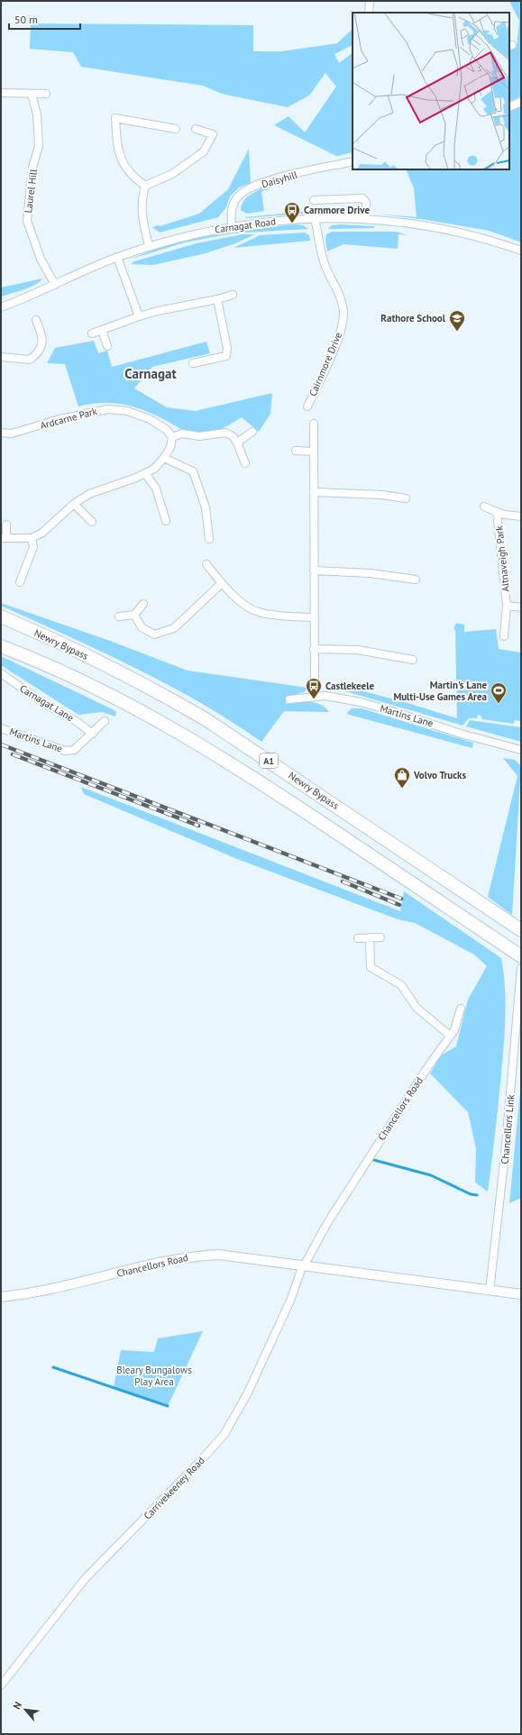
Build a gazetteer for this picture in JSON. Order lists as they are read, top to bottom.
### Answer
{
  "streets": {
    "highway": ["Newry Bypass", "A1"],
    "street": [
      "Daisyhill",
      "Laurel Hill",
      "Carnagat Road",
      "Cairnmore Drive",
      "Ardcarne Park",
      "Altnaveigh Park",
      "Carnagat Lane",
      "Martins Lane",
      "Chancellors Road",
      "Chancellors Link",
      "Carrivekeeney Road"
    ]
  },
  "crossings": [
    ["Daisyhill", "Carnagat Road"],
    ["Laurel Hill", "Carnagat Road"],
    ["Carnagat Road", "Cairnmore Drive"],
    ["Carnagat Lane", "Martins Lane"],
    ["Chancellors Road", "Chancellors Link"],
    ["Chancellors Road", "Carrivekeeney Road"]
  ],
  "districts": ["Carnagat"],
  "parks": ["Bleary Bungalows Play Area"],
  "places": {
    "bus stop": ["Carnmore Drive", "Castlekeele"],
    "school or university": ["Rathore School"],
    "sports": ["Martin's Lane Multi-Use Games Area"],
    "shop": ["Volvo Trucks"]
  },
  "scale_bar": "50 m",
  "north": "top left"
}
